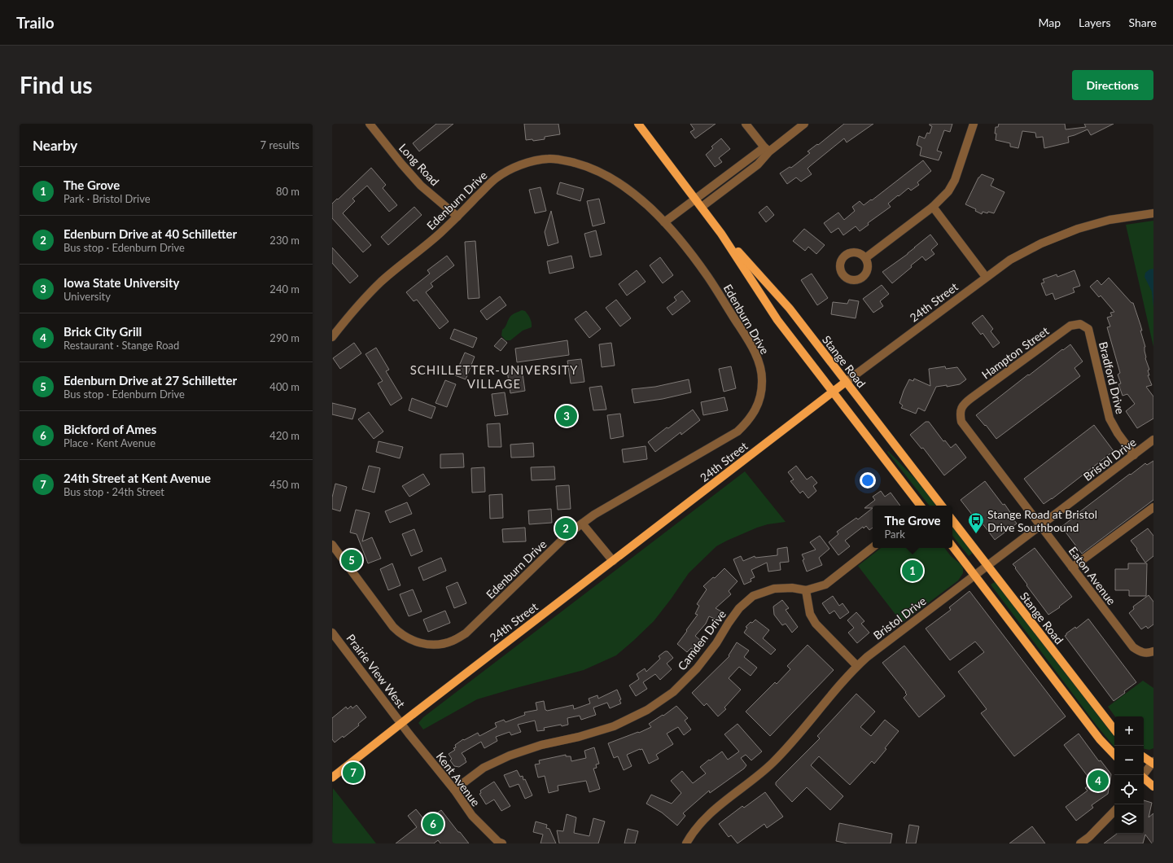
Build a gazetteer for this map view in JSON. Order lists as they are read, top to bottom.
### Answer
{
  "streets": {
    "main road": ["24th Street", "Stange Road"],
    "street": [
      "Long Road",
      "Edenburn Drive",
      "Hampton Street",
      "Bradford Drive",
      "Bristol Drive",
      "Eaton Avenue",
      "Camden Drive",
      "Prairie View West",
      "Kent Avenue"
    ]
  },
  "crossings": [
    ["Long Road", "Edenburn Drive"],
    ["24th Street", "Stange Road"],
    ["24th Street", "Prairie View West"],
    ["24th Street", "Kent Avenue"],
    ["Hampton Street", "Bradford Drive"],
    ["Hampton Street", "Eaton Avenue"],
    ["Stange Road", "Bristol Drive"],
    ["Bradford Drive", "Bristol Drive"],
    ["Bristol Drive", "Eaton Avenue"],
    ["Camden Drive", "Kent Avenue"],
    ["Prairie View West", "Kent Avenue"]
  ],
  "districts": ["SCHILLETTER-UNIVERSITY VILLAGE"],
  "places": {
    "bus stop": ["Stange Road at Bristol Drive Southbound"]
  },
  "page": {
    "header": "Trailo",
    "nav": ["Map", "Layers", "Share"],
    "buttons": "Directions",
    "title": "Find us",
    "heading": ["Nearby", "7 results"],
    "list": [
      {
        "mark": "1",
        "name": "The Grove",
        "note": "Park · Bristol Drive",
        "value": "80 m"
      },
      {
        "mark": "2",
        "name": "Edenburn Drive at 40 Schilletter",
        "note": "Bus stop · Edenburn Drive",
        "value": "230 m"
      },
      {
        "mark": "3",
        "name": "Iowa State University",
        "note": "University",
        "value": "240 m"
      },
      {
        "mark": "4",
        "name": "Brick City Grill",
        "note": "Restaurant · Stange Road",
        "value": "290 m"
      },
      {
        "mark": "5",
        "name": "Edenburn Drive at 27 Schilletter",
        "note": "Bus stop · Edenburn Drive",
        "value": "400 m"
      },
      {
        "mark": "6",
        "name": "Bickford of Ames",
        "note": "Place · Kent Avenue",
        "value": "420 m"
      },
      {
        "mark": "7",
        "name": "24th Street at Kent Avenue",
        "note": "Bus stop · 24th Street",
        "value": "450 m"
      }
    ],
    "pins": [
      "3",
      "2",
      "5",
      "1",
      "7",
      "4",
      "6"
    ],
    "popup": ["The Grove", "Park"],
    "map_buttons": ["+", "−"]
  }
}
